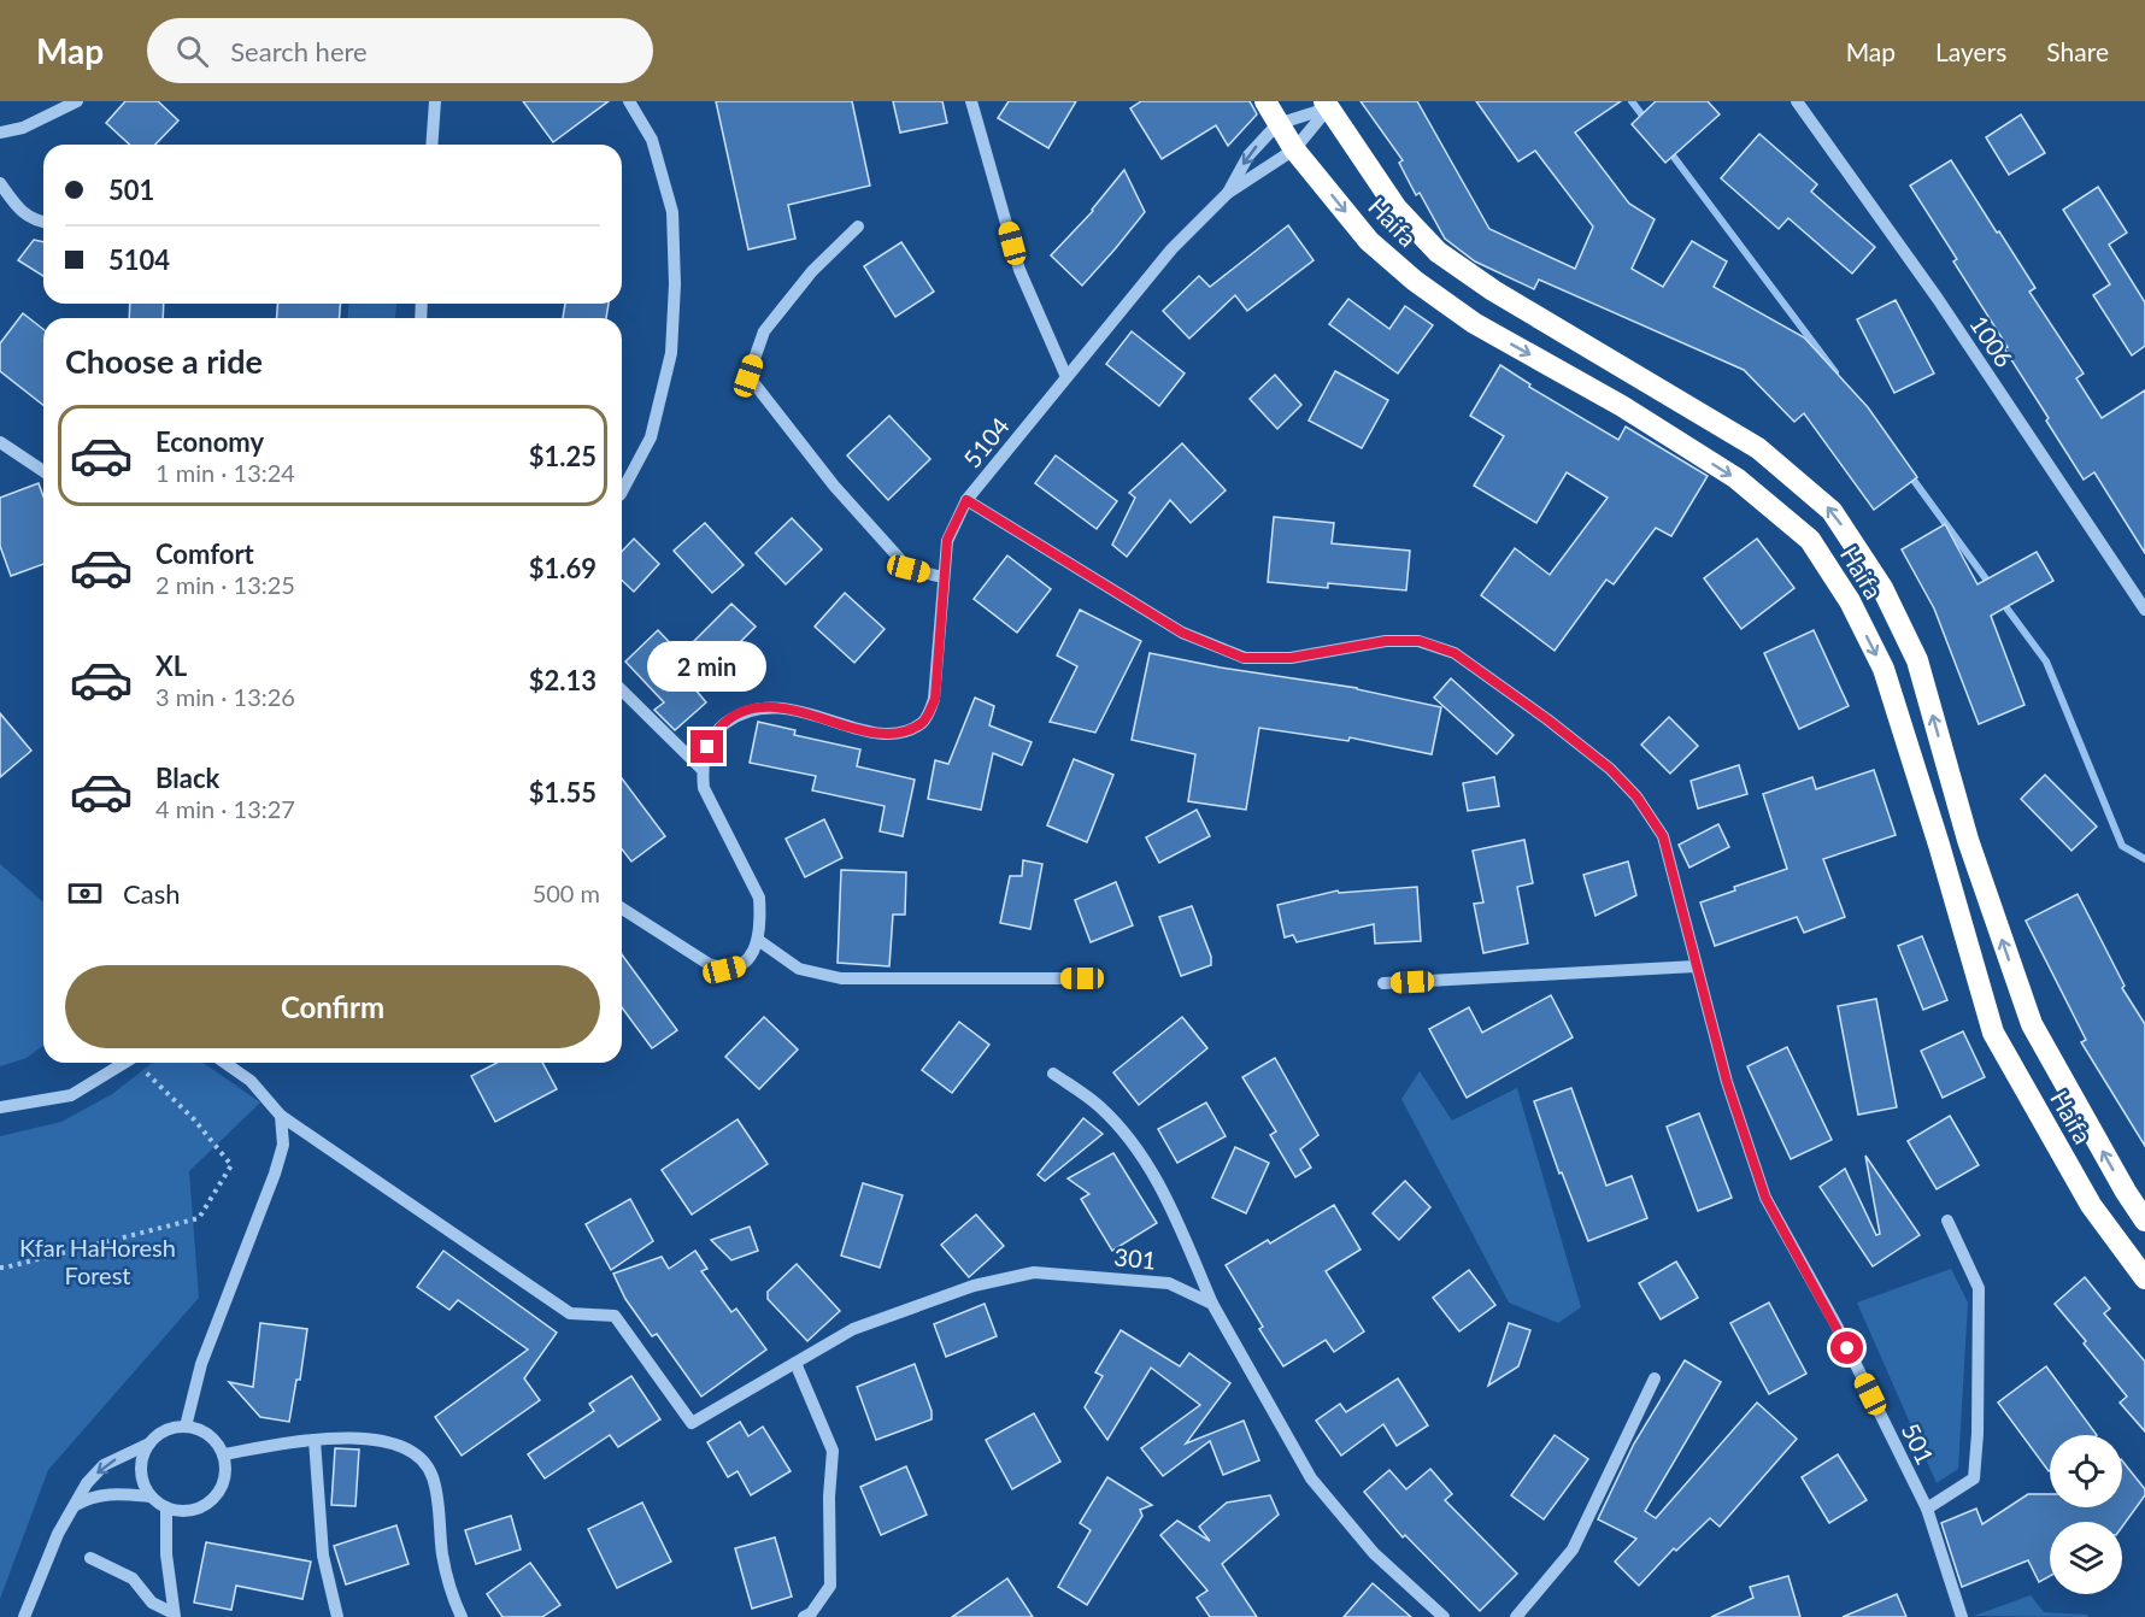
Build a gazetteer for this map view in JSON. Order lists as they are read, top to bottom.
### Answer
{
  "streets": {
    "highway": ["Haifa"],
    "street": [
      "1006",
      "5104",
      "301",
      "501"
    ]
  },
  "crossings": [
    ["Haifa", "5104"],
    ["5104", "501"]
  ],
  "parks": ["Kfar HaHoresh Forest"],
  "page": {
    "header": "Map",
    "search": "Search here",
    "nav": ["Map", "Layers", "Share"],
    "banner": ["501", "5104"],
    "heading": "Choose a ride",
    "list": [
      {
        "name": "Economy",
        "note": "1 min · 13:24",
        "value": "$1.25"
      },
      {
        "name": "Comfort",
        "note": "2 min · 13:25",
        "value": "$1.69"
      },
      {
        "name": "XL",
        "note": "3 min · 13:26",
        "value": "$2.13"
      },
      {
        "name": "Black",
        "note": "4 min · 13:27",
        "value": "$1.55"
      }
    ],
    "bubble": "2 min",
    "pay": ["Cash", "500 m"],
    "buttons": "Confirm"
  }
}
